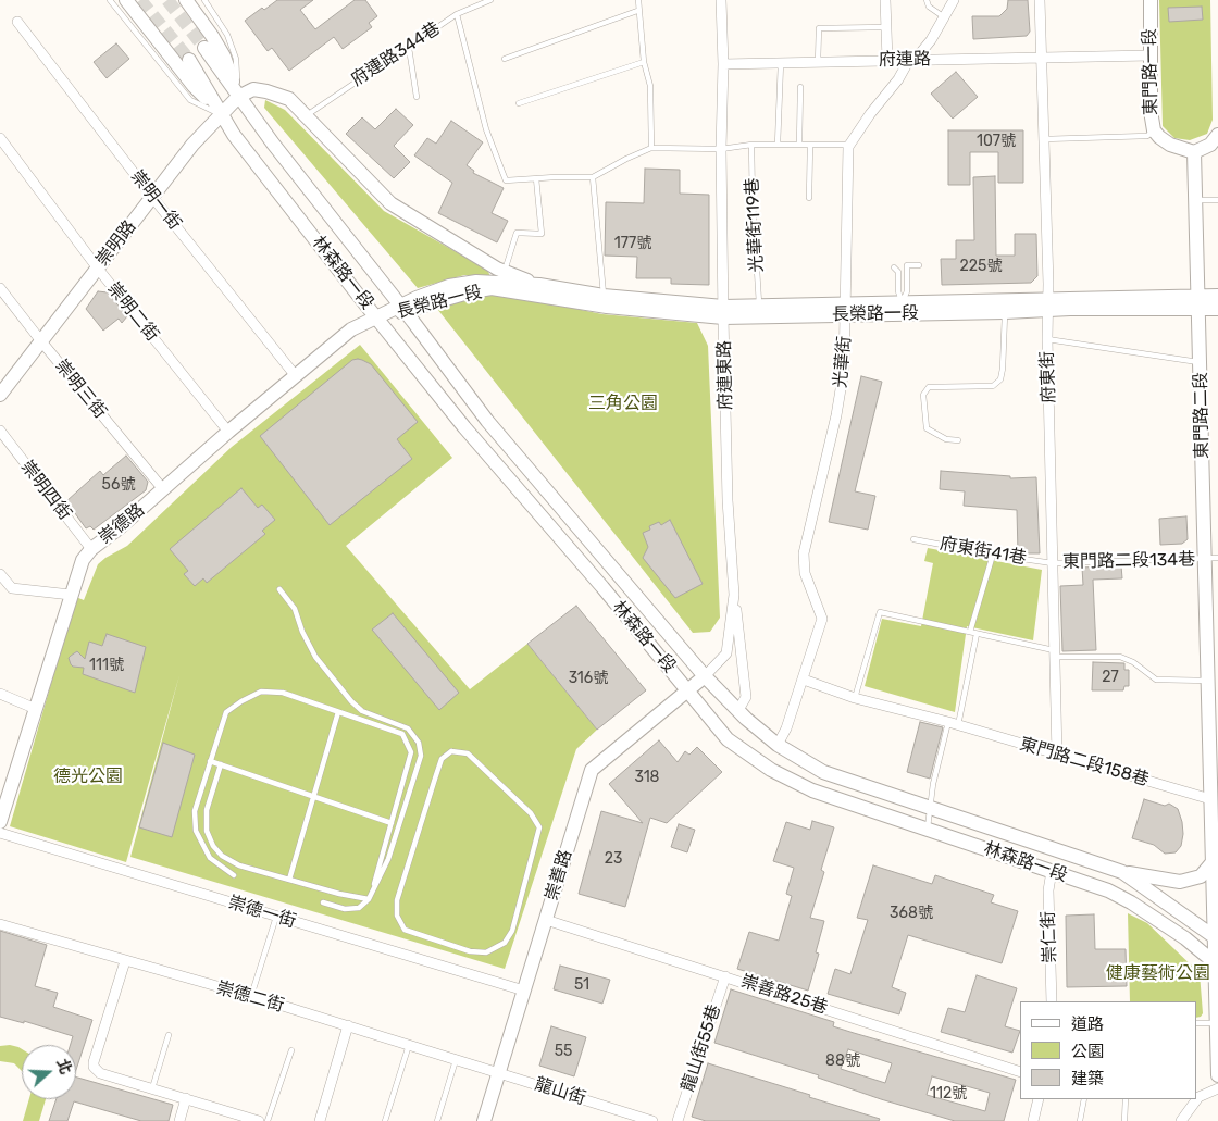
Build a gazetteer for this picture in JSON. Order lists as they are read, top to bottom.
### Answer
{
  "streets": {
    "street": [
      "府連路",
      "東門路一段",
      "崇明一街",
      "崇明路",
      "林森路一段",
      "長榮路一段",
      "崇明二街",
      "光華街",
      "府連東路",
      "府東街",
      "崇明三街",
      "東門路二段",
      "崇明四街",
      "崇德路",
      "東門路二段158巷",
      "崇善路",
      "崇德一街",
      "崇仁街",
      "崇善路25巷",
      "崇德二街",
      "龍山街55巷",
      "龍山街"
    ],
    "lane": [
      "府連路344巷",
      "光華街119巷",
      "府東街41巷",
      "東門路二段134巷"
    ]
  },
  "crossings": [
    ["府連路", "東門路一段"],
    ["府連路", "光華街"],
    ["府連路", "府連東路"],
    ["府連路", "府東街"],
    ["崇明一街", "崇明路"],
    ["崇明一街", "崇德路"],
    ["光華街119巷", "長榮路一段"],
    ["崇明路", "林森路一段"],
    ["崇明路", "崇明二街"],
    ["崇明路", "崇明三街"],
    ["林森路一段", "長榮路一段"],
    ["林森路一段", "光華街"],
    ["林森路一段", "府連東路"],
    ["林森路一段", "東門路二段"],
    ["林森路一段", "崇德路"],
    ["林森路一段", "崇善路"],
    ["林森路一段", "崇仁街"],
    ["長榮路一段", "光華街"],
    ["長榮路一段", "府連東路"],
    ["長榮路一段", "府東街"],
    ["長榮路一段", "東門路二段"],
    ["長榮路一段", "崇德路"],
    ["崇明二街", "崇德路"],
    ["光華街", "東門路二段158巷"],
    ["府連東路", "崇善路"],
    ["府東街", "府東街41巷"],
    ["府東街", "東門路二段134巷"],
    ["府東街", "東門路二段158巷"],
    ["崇明三街", "崇德路"],
    ["東門路二段", "東門路二段134巷"],
    ["東門路二段", "東門路二段158巷"],
    ["崇明四街", "崇德路"],
    ["府東街41巷", "東門路二段134巷"],
    ["崇善路", "崇德一街"],
    ["崇善路", "崇善路25巷"],
    ["崇善路", "崇德二街"],
    ["崇善路", "龍山街"],
    ["崇善路25巷", "龍山街55巷"],
    ["崇德二街", "龍山街"]
  ],
  "parks": ["三角公園", "德光公園", "健康藝術公園"],
  "house_numbers": [
    "107號",
    "177號",
    "225號",
    "56號",
    "111號",
    "27",
    "316號",
    "318",
    "23",
    "368號",
    "51",
    "55",
    "88號",
    "112號"
  ],
  "legend": ["道路", "公園", "建築"],
  "north": "right"
}
